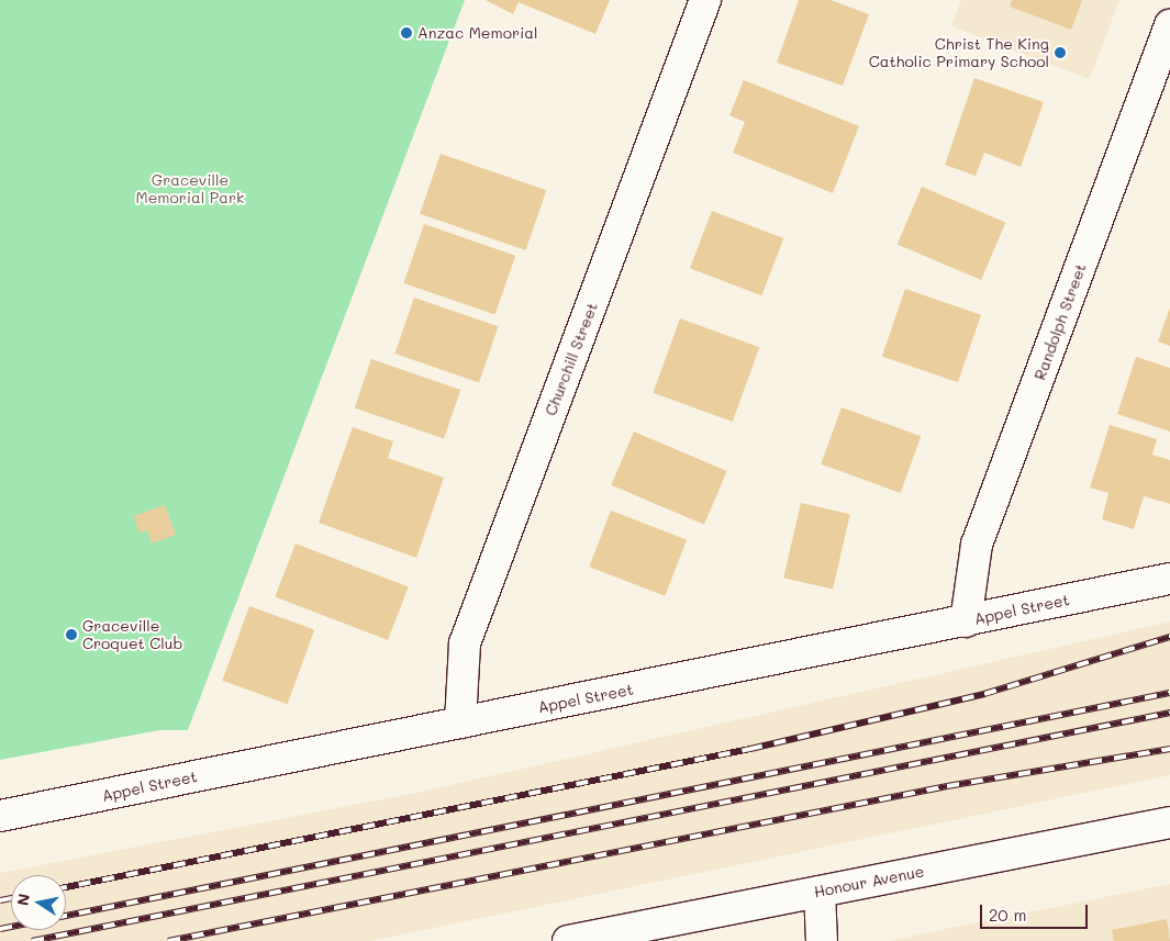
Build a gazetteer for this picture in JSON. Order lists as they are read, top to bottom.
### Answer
{
  "streets": {
    "street": [
      "Randolph Street",
      "Churchill Street",
      "Appel Street",
      "Honour Avenue"
    ]
  },
  "crossings": [
    ["Randolph Street", "Appel Street"],
    ["Churchill Street", "Appel Street"]
  ],
  "parks": ["Graceville Memorial Park"],
  "places": ["Anzac Memorial", "Christ The King Catholic Primary School", "Graceville Croquet Club"],
  "scale_bar": "20 m",
  "north": "left"
}
